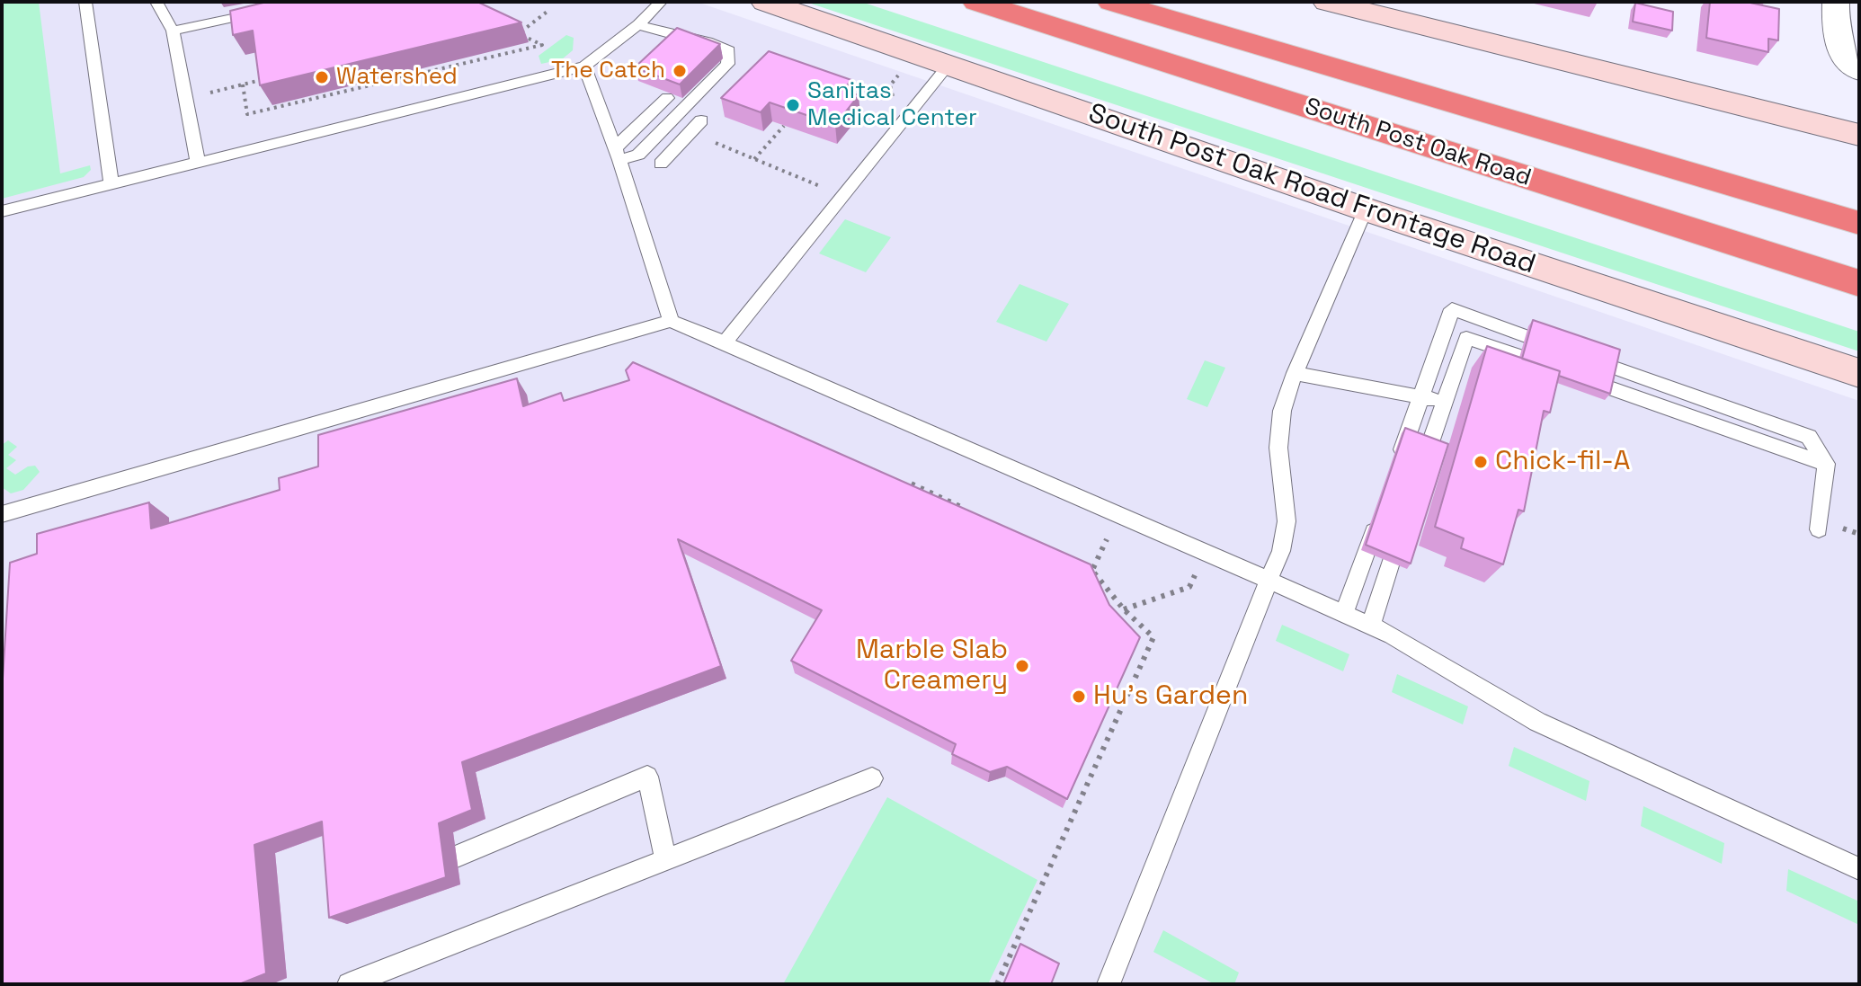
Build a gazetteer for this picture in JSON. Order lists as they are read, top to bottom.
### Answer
{
  "streets": {
    "highway": ["South Post Oak Road"],
    "main road": ["South Post Oak Road Frontage Road"]
  },
  "places": [
    "The Catch",
    "Watershed",
    "Sanitas Medical Center",
    "Chick-fil-A",
    "Marble Slab Creamery",
    "Hu's Garden"
  ]
}
